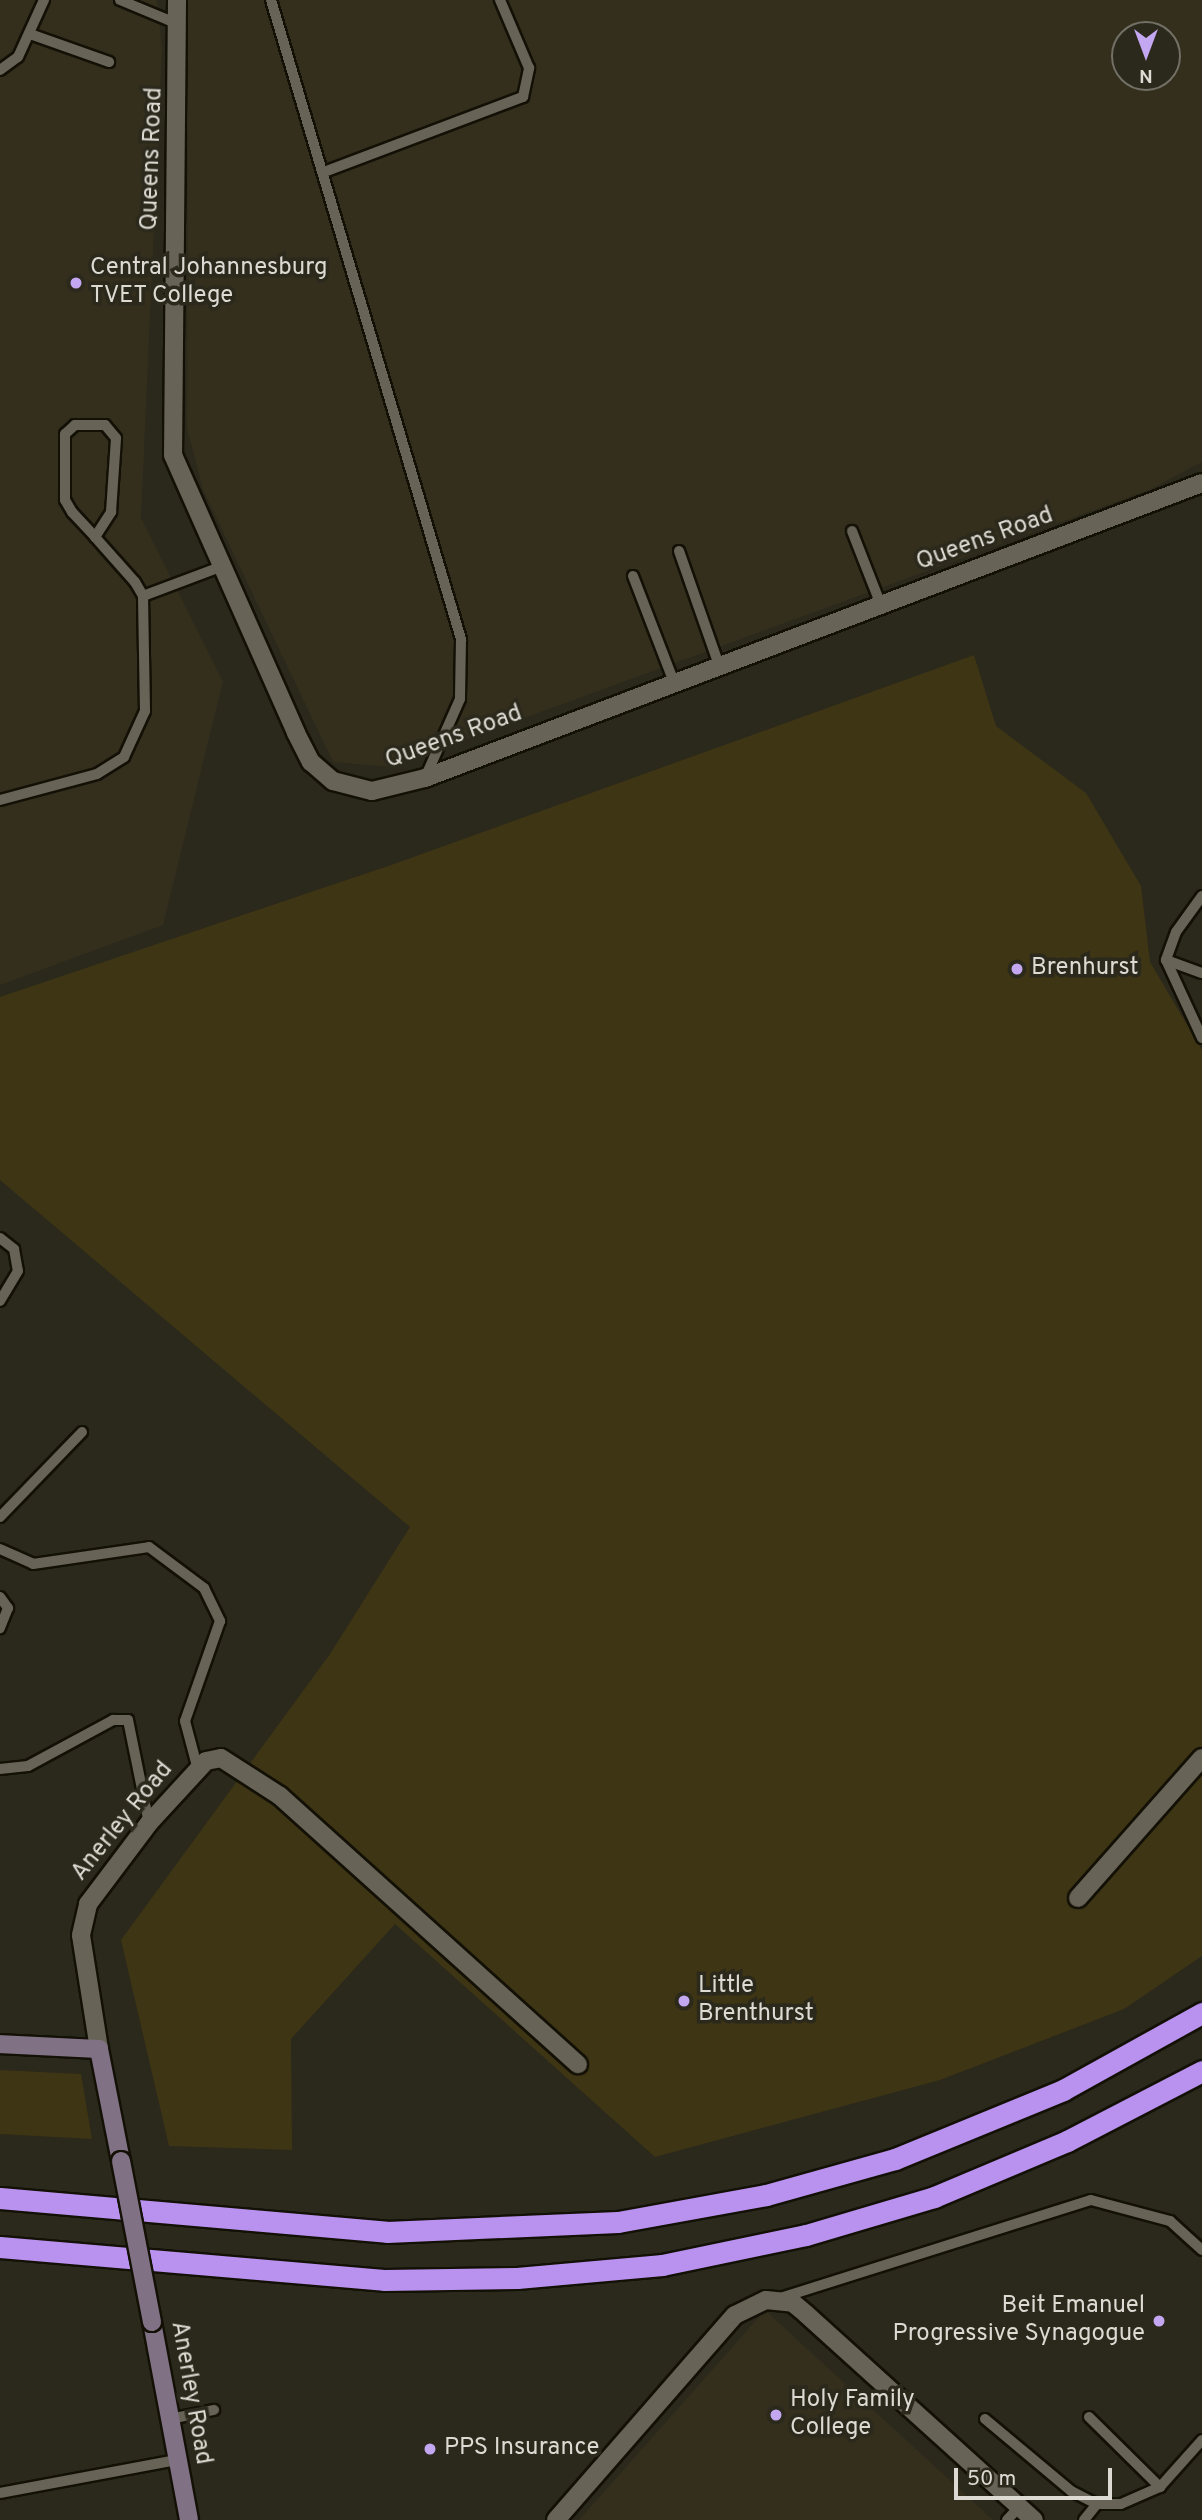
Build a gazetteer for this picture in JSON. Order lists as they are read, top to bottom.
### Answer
{
  "streets": {
    "street": ["Queens Road", "Anerley Road"]
  },
  "places": [
    "Central Johannesburg TVET College",
    "Brenhurst",
    "Little Brenthurst",
    "Beit Emanuel Progressive Synagogue",
    "Holy Family College",
    "PPS Insurance"
  ],
  "scale_bar": "50 m",
  "north": "bottom"
}
